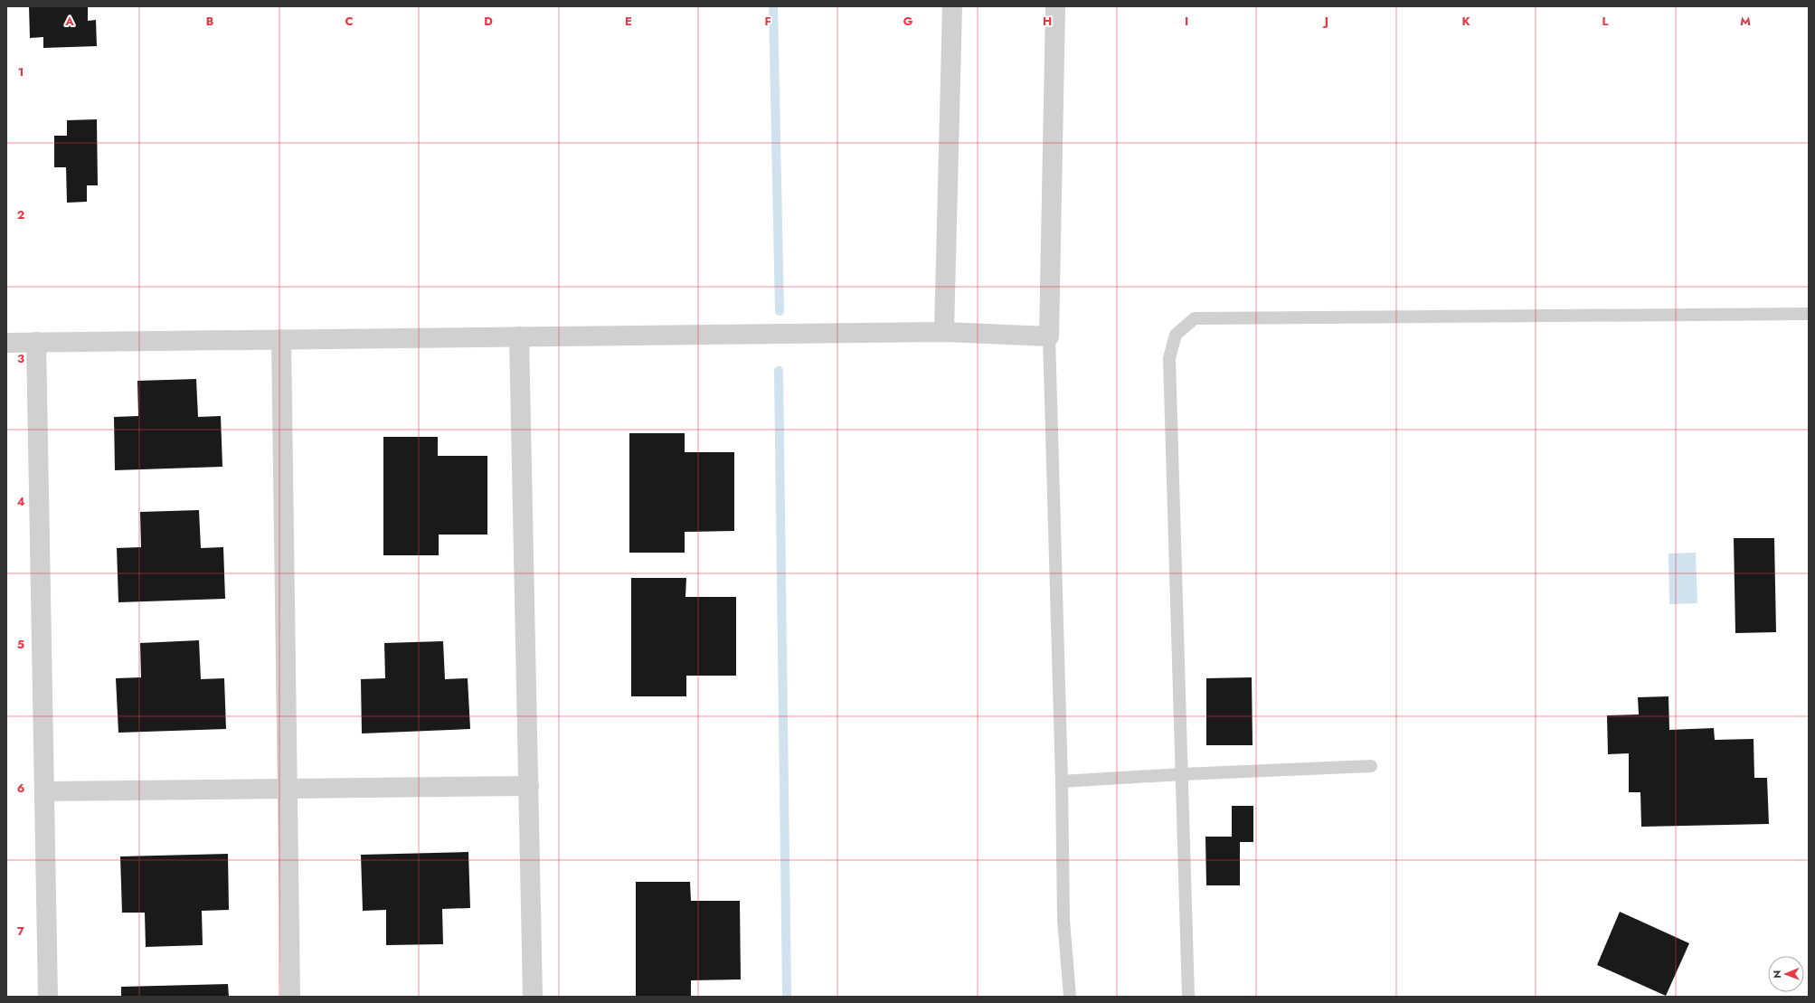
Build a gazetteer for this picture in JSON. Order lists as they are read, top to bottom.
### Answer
{
  "north": "left",
  "grid": {
    "columns": [
      "A",
      "B",
      "C",
      "D",
      "E",
      "F",
      "G",
      "H",
      "I",
      "J",
      "K",
      "L",
      "M"
    ],
    "rows": [
      "1",
      "2",
      "3",
      "4",
      "5",
      "6",
      "7"
    ]
  }
}
